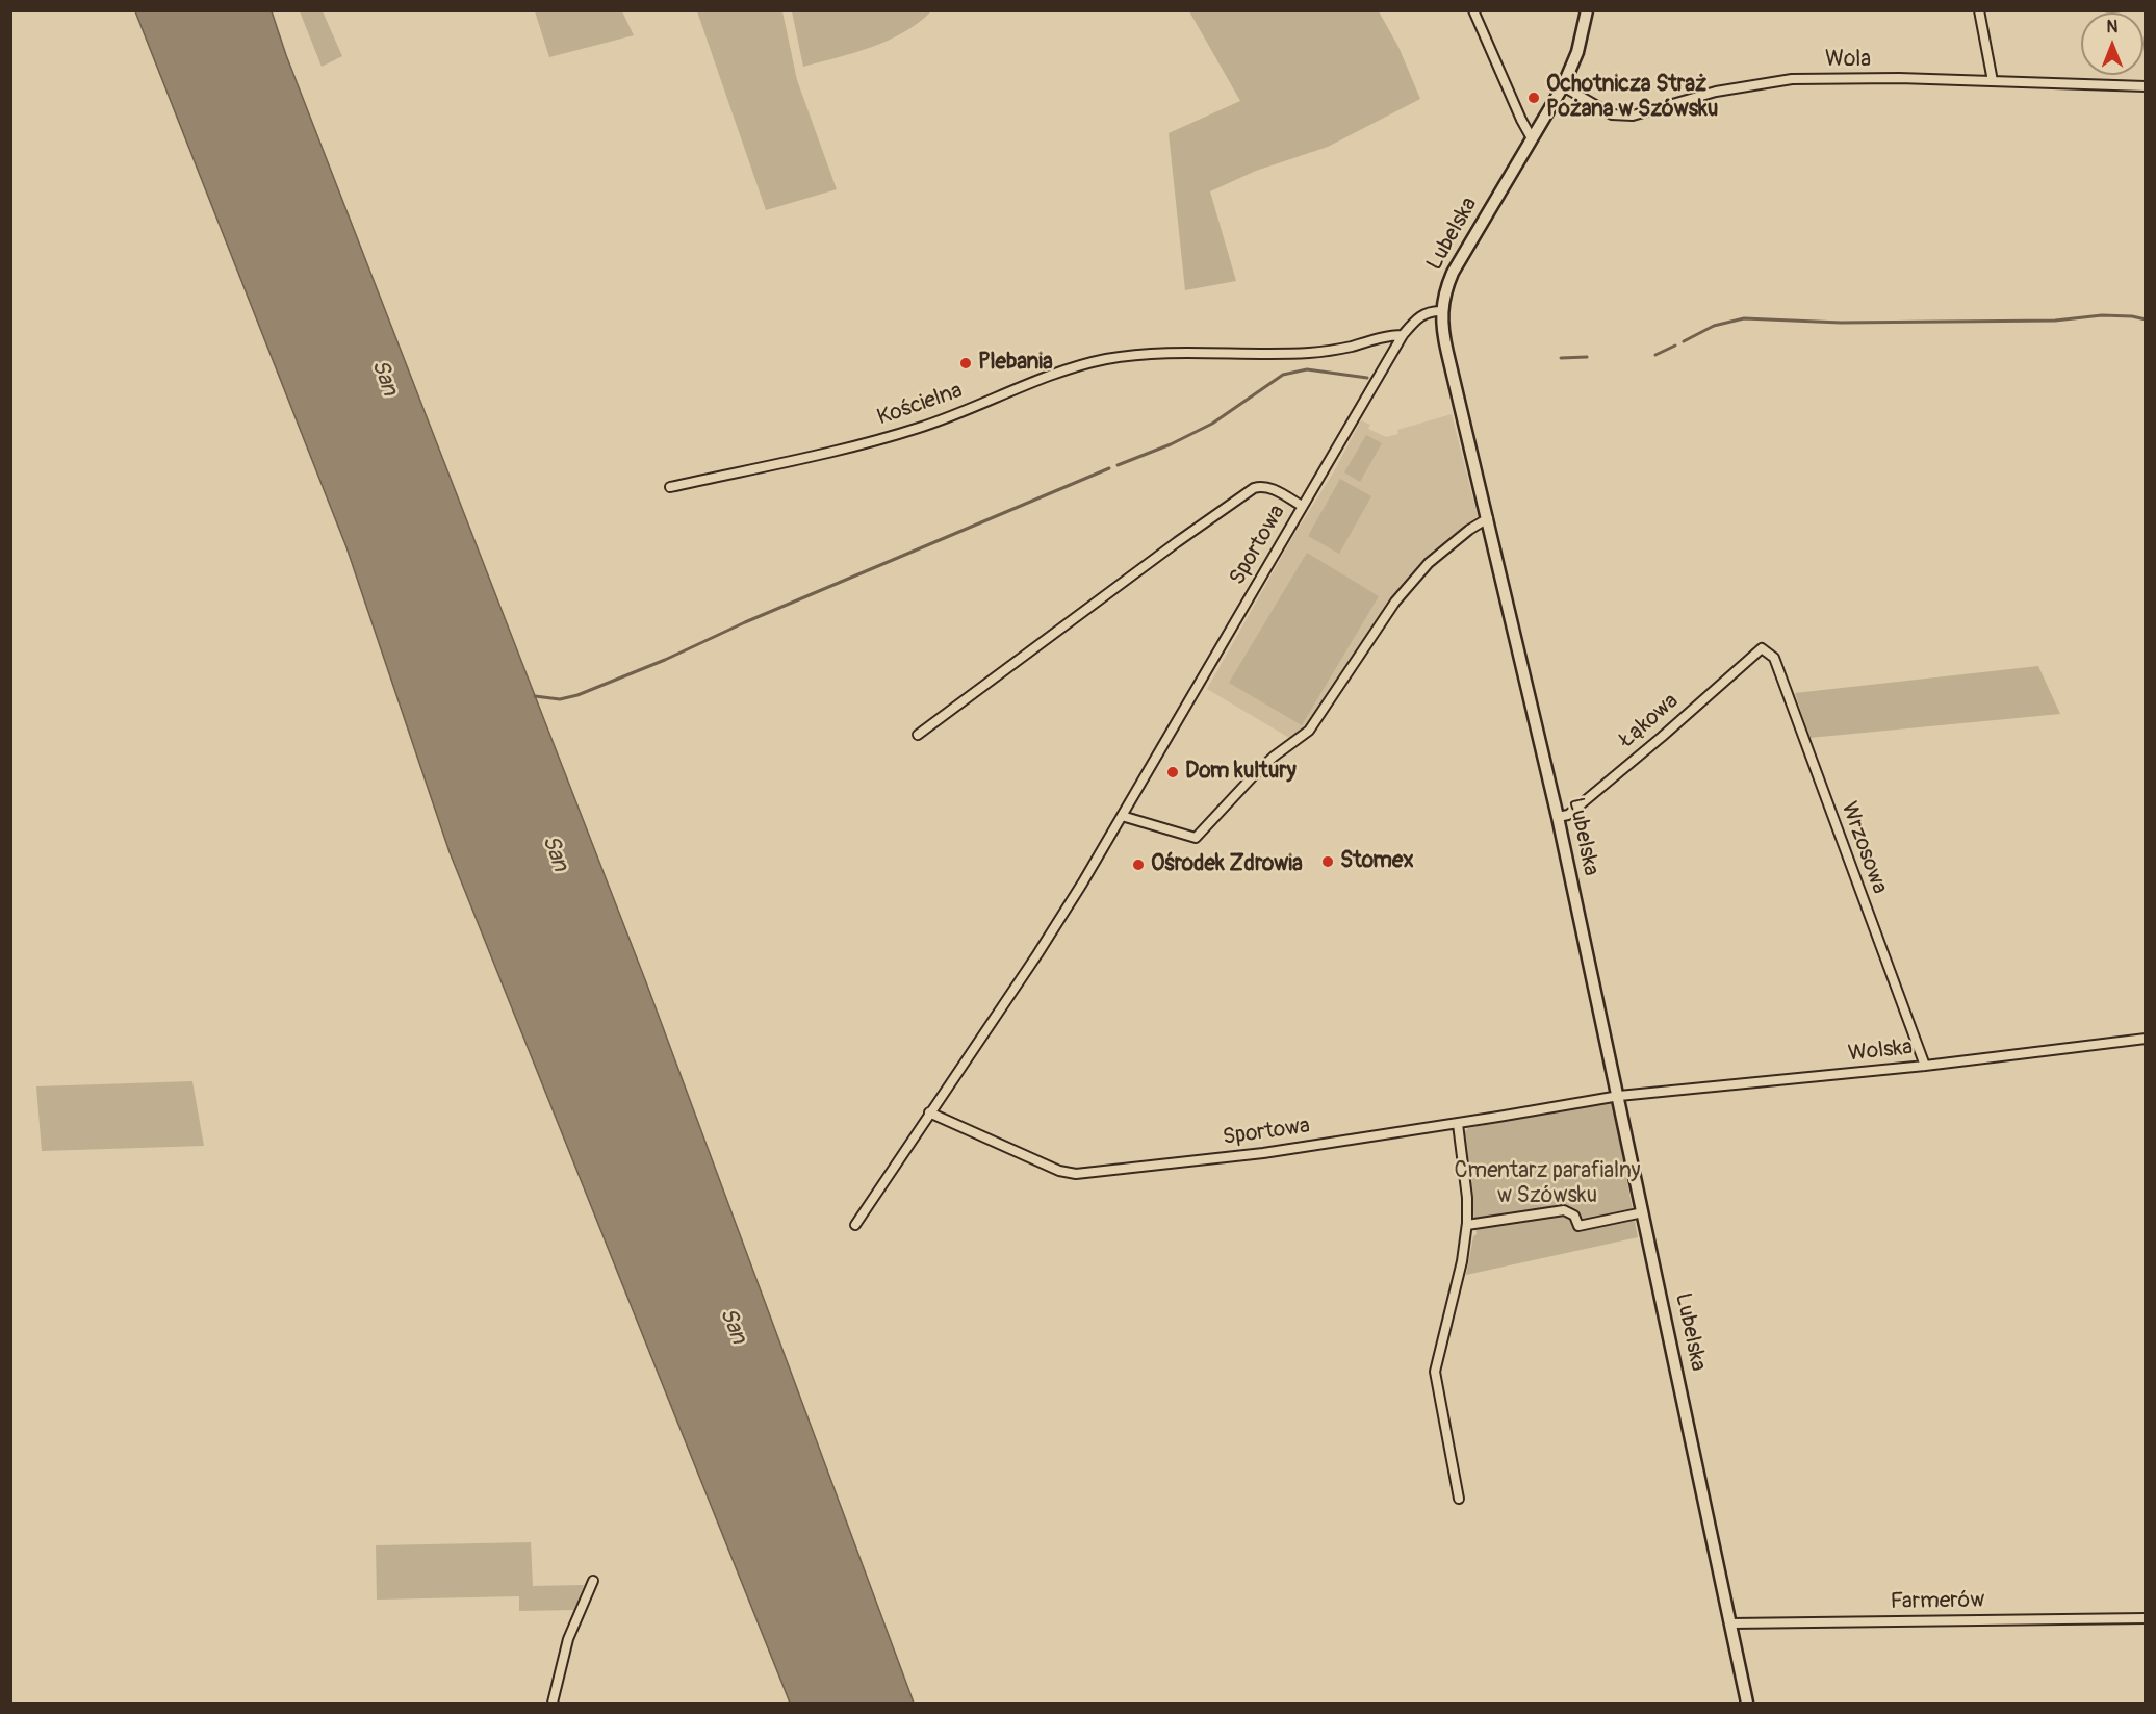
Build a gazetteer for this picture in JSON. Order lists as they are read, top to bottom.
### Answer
{
  "streets": {
    "main road": ["Lubelska"],
    "street": [
      "Wola",
      "Kościelna",
      "Sportowa",
      "Łąkowa",
      "Wrzosowa",
      "Wolska",
      "Farmerów"
    ]
  },
  "crossings": [
    ["Wola", "Lubelska"],
    ["Lubelska", "Sportowa"],
    ["Lubelska", "Łąkowa"],
    ["Lubelska", "Wolska"],
    ["Lubelska", "Farmerów"],
    ["Kościelna", "Sportowa"],
    ["Sportowa", "Wolska"],
    ["Łąkowa", "Wrzosowa"],
    ["Wrzosowa", "Wolska"]
  ],
  "water": ["San"],
  "parks": ["Cmentarz parafialny w Szówsku"],
  "places": [
    "Ochotnicza Straż Pożana w Szówsku",
    "Plebania",
    "Dom kultury",
    "Stomex",
    "Ośrodek Zdrowia"
  ],
  "north": "top"
}
